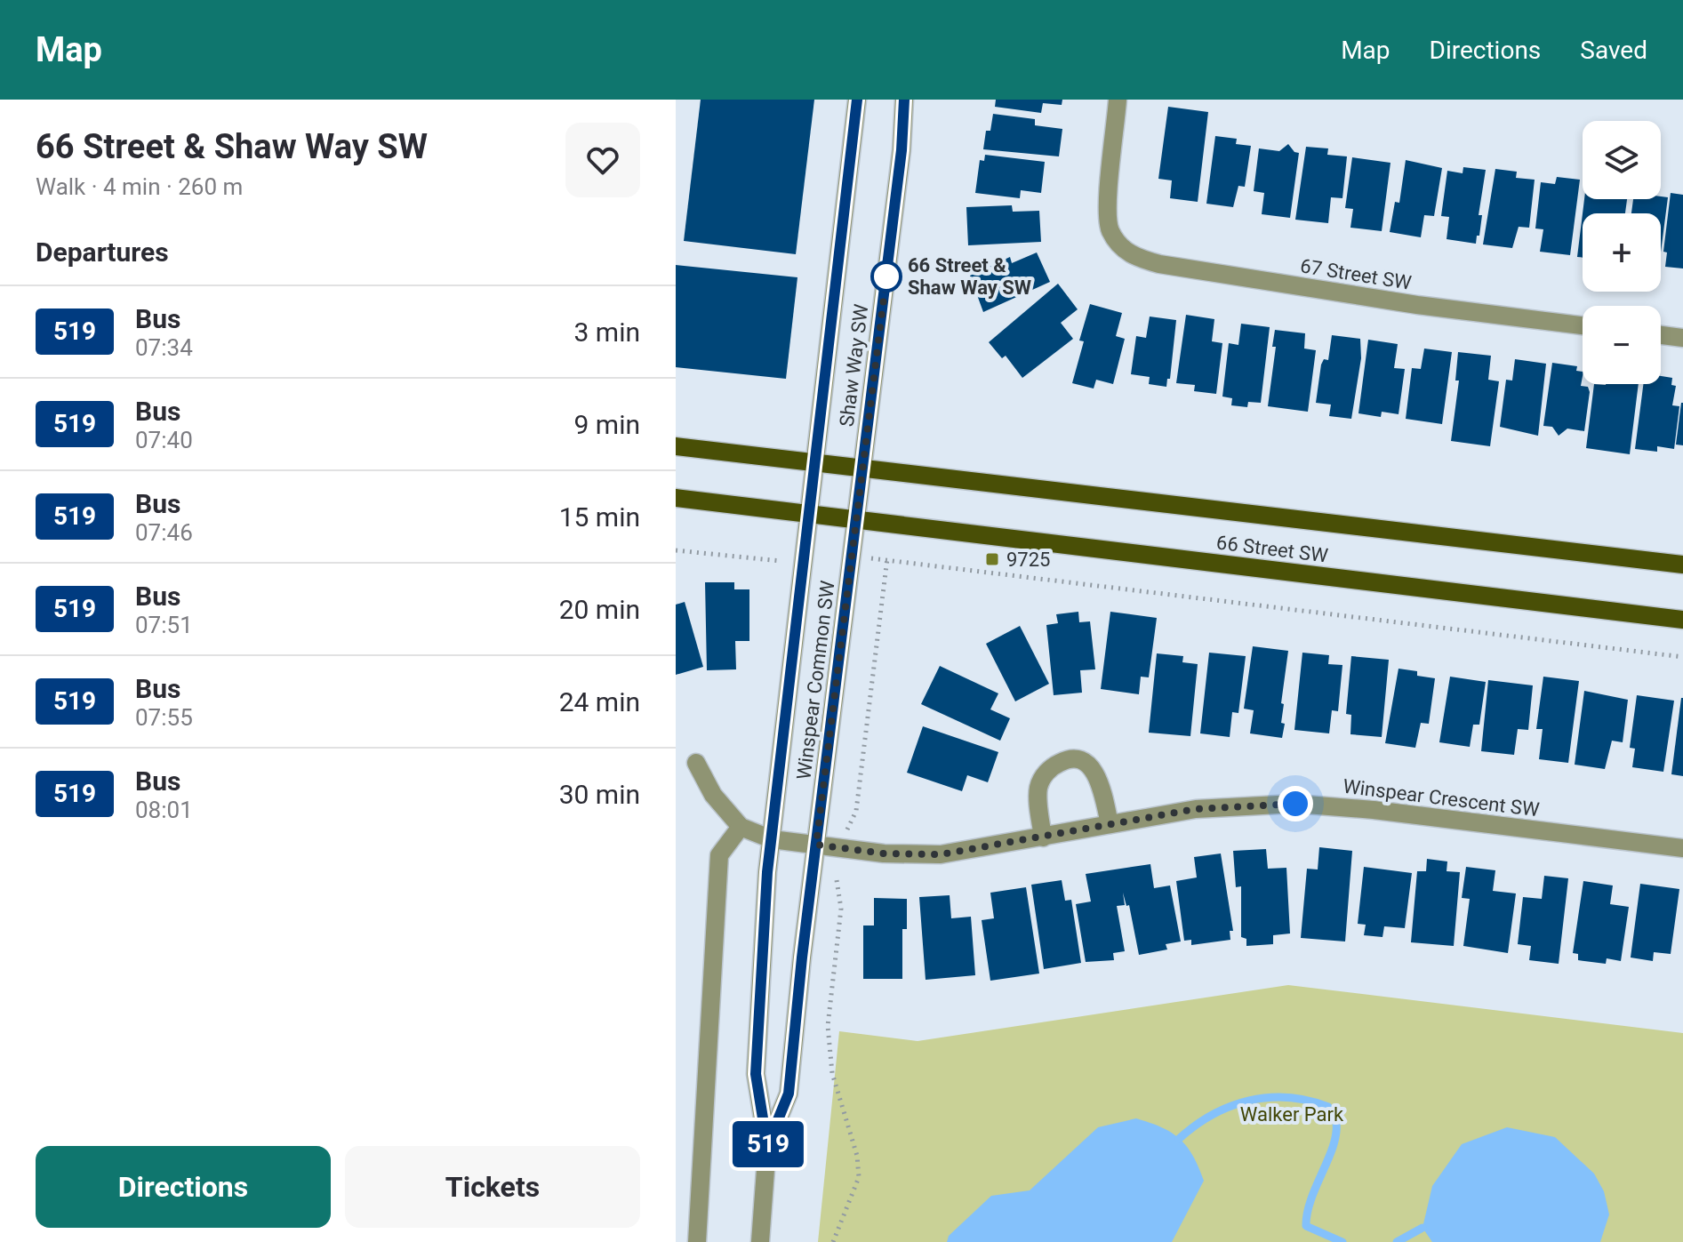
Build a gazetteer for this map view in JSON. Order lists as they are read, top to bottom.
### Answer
{
  "streets": {
    "main road": ["66 Street SW"],
    "street": [
      "67 Street SW",
      "Shaw Way SW",
      "Winspear Common SW",
      "Winspear Crescent SW"
    ]
  },
  "crossings": [
    ["Shaw Way SW", "66 Street SW"],
    ["Shaw Way SW", "Winspear Common SW"],
    ["66 Street SW", "Winspear Common SW"],
    ["Winspear Common SW", "Winspear Crescent SW"]
  ],
  "parks": ["Walker Park"],
  "places": {
    "other": ["66 Street & Shaw Way SW"],
    "transit": ["9725"]
  },
  "lines": ["bus line 519"],
  "page": {
    "header": "Map",
    "nav": ["Map", "Directions", "Saved"],
    "heading": [
      ["66 Street & Shaw Way SW", "Walk · 4 min · 260 m"],
      "Departures"
    ],
    "on_map": "519",
    "map_buttons": ["+", "−"],
    "list": [
      {
        "mark": "519",
        "name": "Bus",
        "note": "07:34",
        "value": "3 min"
      },
      {
        "mark": "519",
        "name": "Bus",
        "note": "07:40",
        "value": "9 min"
      },
      {
        "mark": "519",
        "name": "Bus",
        "note": "07:46",
        "value": "15 min"
      },
      {
        "mark": "519",
        "name": "Bus",
        "note": "07:51",
        "value": "20 min"
      },
      {
        "mark": "519",
        "name": "Bus",
        "note": "07:55",
        "value": "24 min"
      },
      {
        "mark": "519",
        "name": "Bus",
        "note": "08:01",
        "value": "30 min"
      }
    ],
    "buttons": ["Directions", "Tickets"]
  }
}
